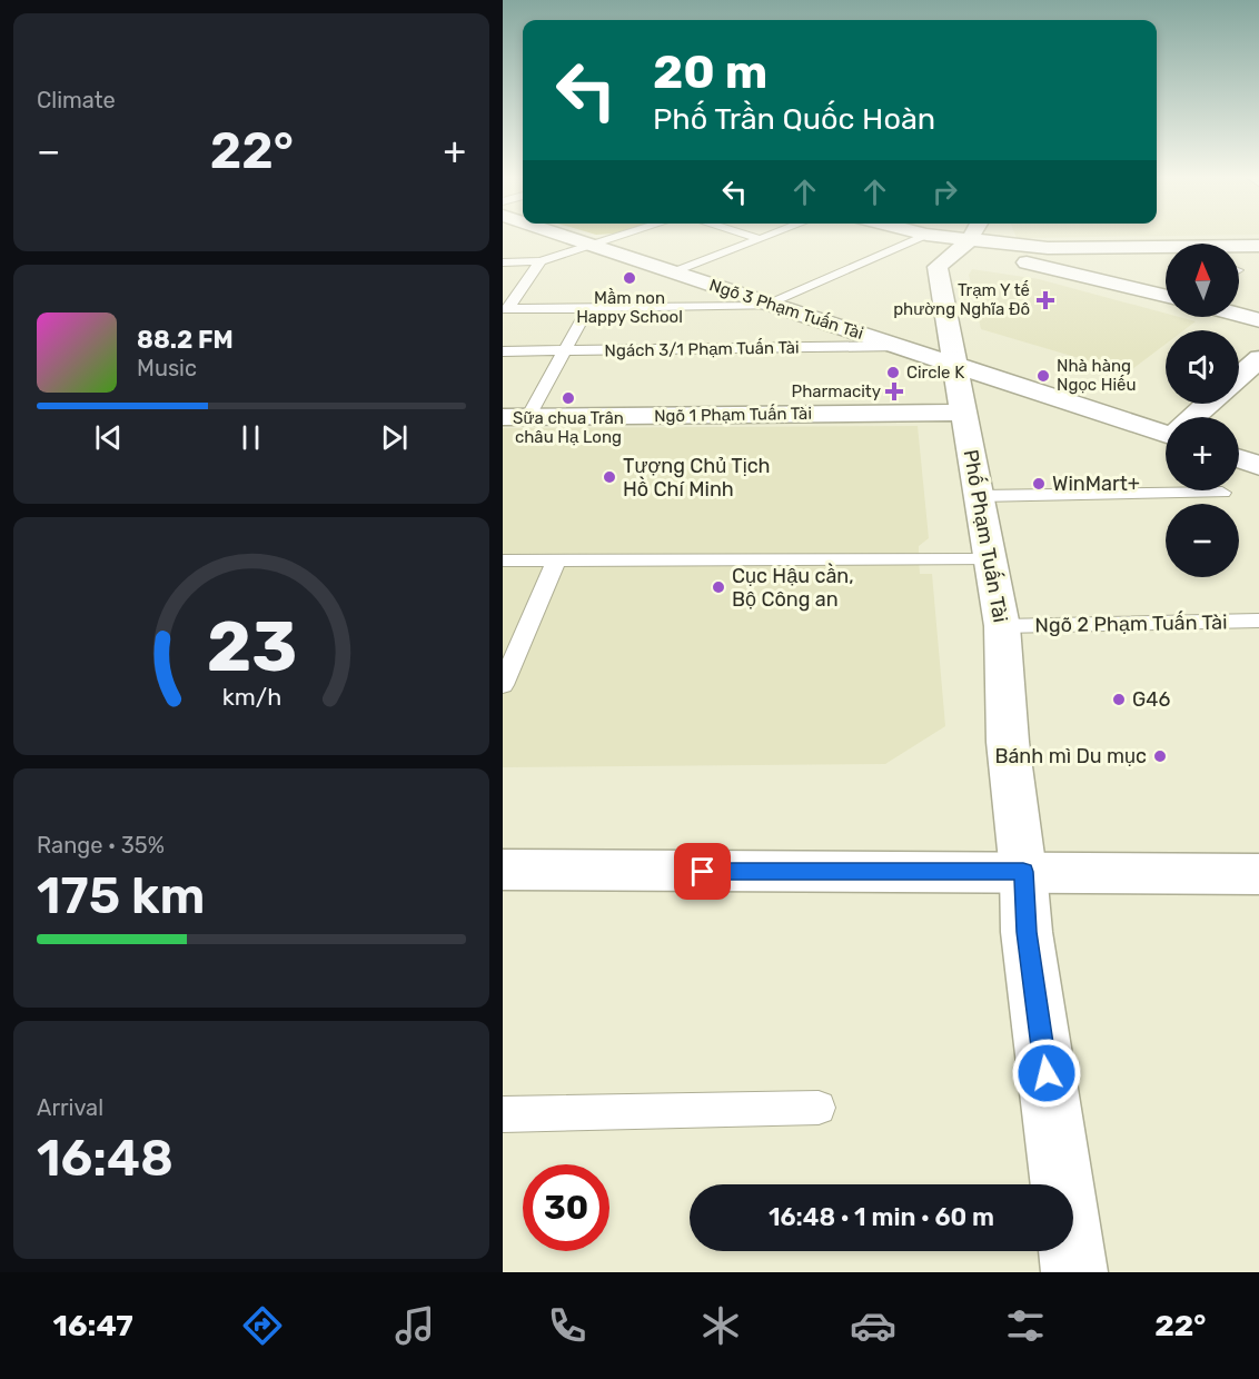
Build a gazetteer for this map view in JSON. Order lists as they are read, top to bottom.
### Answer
{
  "streets": {
    "street": ["Ngõ 3 Phạm Tuấn Tài", "Ngõ 1 Phạm Tuấn Tài", "Phố Phạm Tuấn Tài"],
    "lane": ["Ngách 3/1 Phạm Tuấn Tài", "Ngõ 2 Phạm Tuấn Tài"]
  },
  "crossings": [
    ["Ngõ 3 Phạm Tuấn Tài", "Ngách 3/1 Phạm Tuấn Tài"],
    ["Ngõ 3 Phạm Tuấn Tài", "Phố Phạm Tuấn Tài"],
    ["Ngõ 1 Phạm Tuấn Tài", "Phố Phạm Tuấn Tài"],
    ["Phố Phạm Tuấn Tài", "Ngõ 2 Phạm Tuấn Tài"]
  ],
  "places": {
    "other": [
      "Mầm non Happy School",
      "Circle K",
      "Nhà hàng Ngọc Hiếu",
      "Sữa chua Trân châu Hạ Long",
      "Tượng Chủ Tịch Hồ Chí Minh",
      "WinMart+",
      "Cục Hậu cần, Bộ Công an",
      "G46",
      "Bánh mì Du mục"
    ],
    "health": ["Trạm Y tế phường Nghĩa Đô", "Pharmacity"]
  },
  "north": "top",
  "page": {
    "tile": [
      "Climate",
      ["Range · 35%", "175 km"],
      ["Arrival", "16:48"]
    ],
    "turn": ["20 m", "Phố Trần Quốc Hoàn"],
    "heat": ["−", "22°", "+"],
    "map_buttons": ["+", "−"],
    "song": ["88.2 FM", "Music"],
    "limit": "30",
    "trip": "16:48 · 1 min · 60 m",
    "tabs": ["16:47", "22°"],
    "gauge": ["23", "km/h"]
  }
}
